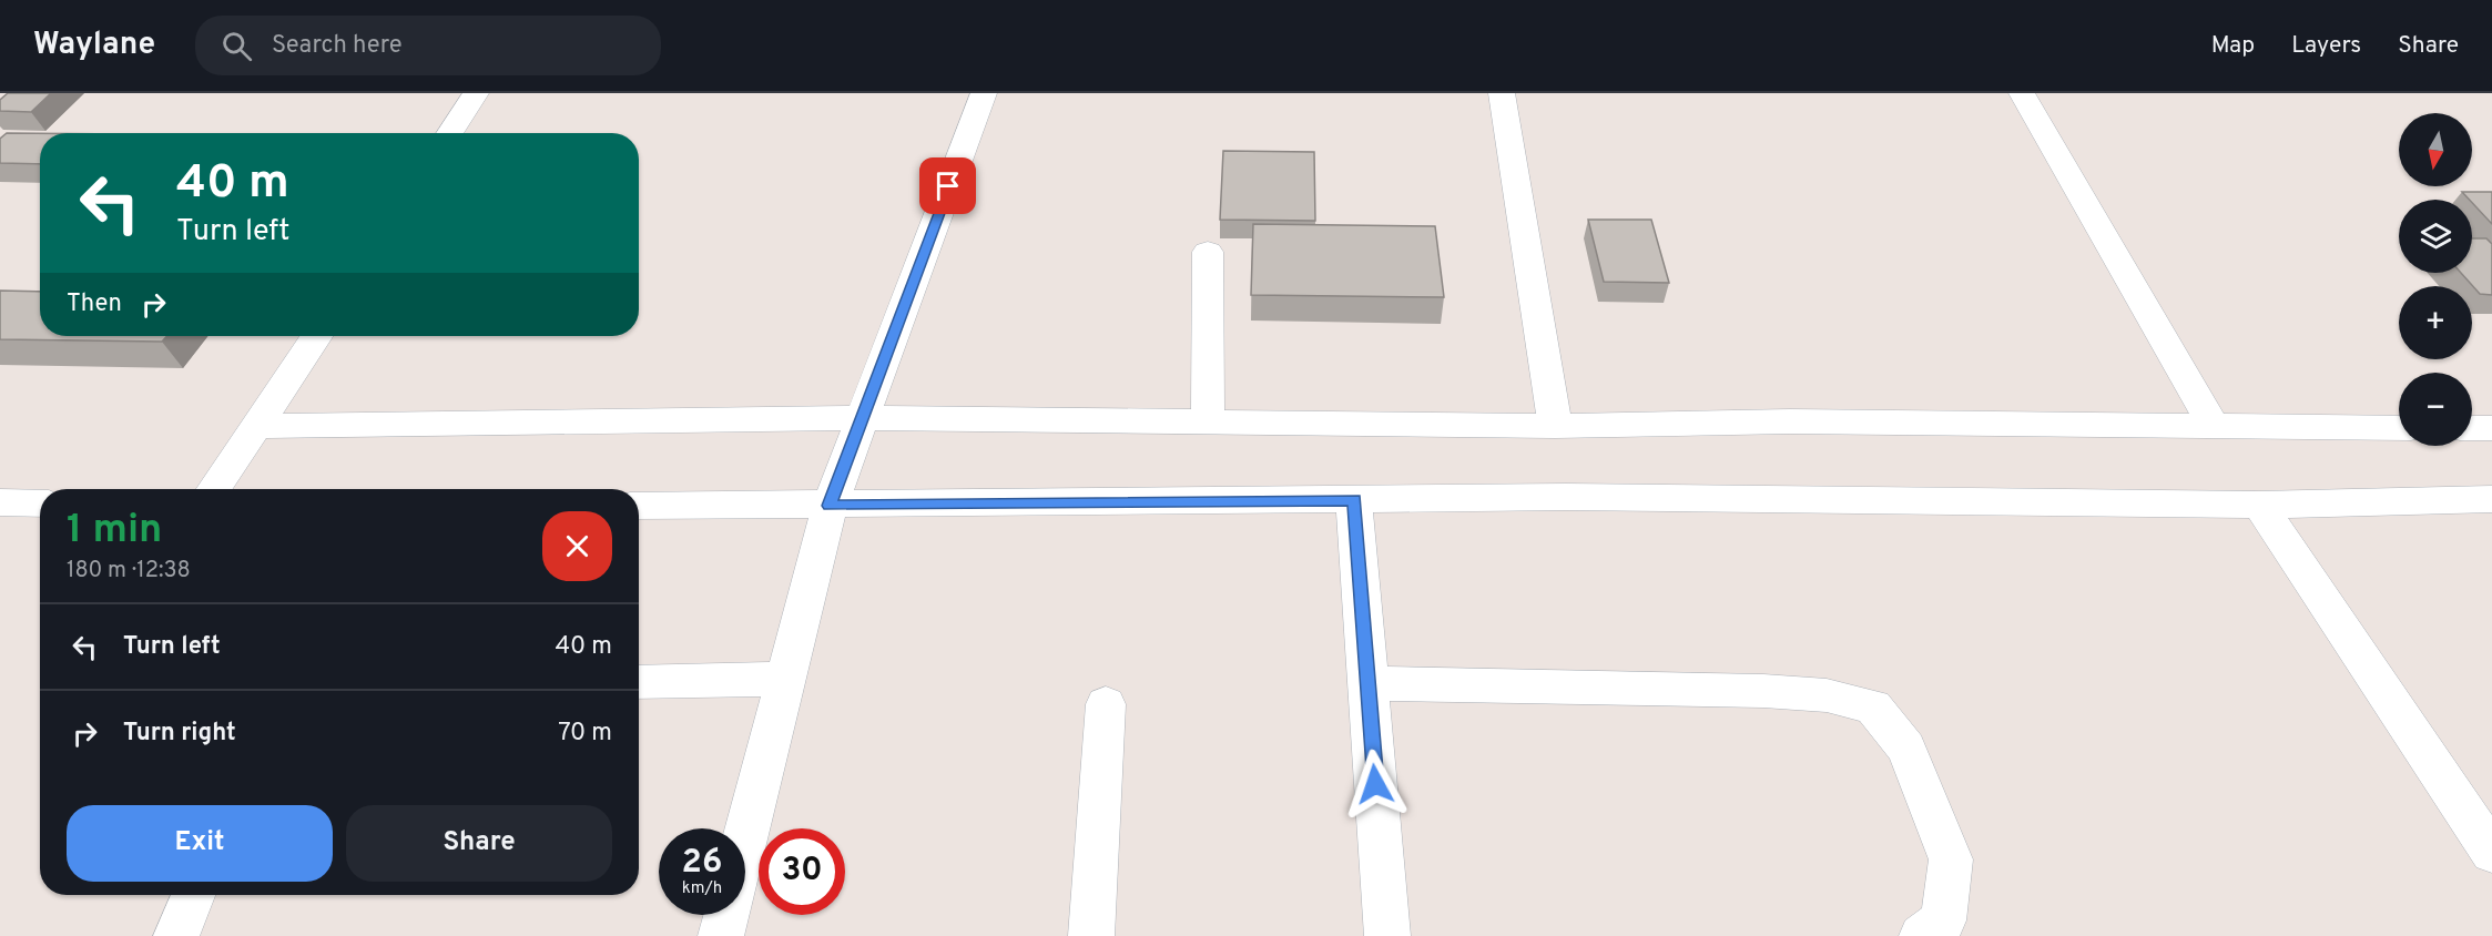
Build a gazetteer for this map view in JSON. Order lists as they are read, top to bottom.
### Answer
{
  "north": "bottom",
  "page": {
    "header": "Waylane",
    "search": "Search here",
    "nav": ["Map", "Layers", "Share"],
    "map_buttons": ["+", "−"],
    "turn": ["40 m", "Turn left"],
    "then": "Then",
    "heading": ["1 min", "180 m · 12:38"],
    "list": [
      {
        "name": "Turn left",
        "value": "40 m"
      },
      {
        "name": "Turn right",
        "value": "70 m"
      }
    ],
    "buttons": ["Exit", "Share"],
    "speed": "26 km/h",
    "limit": "30"
  }
}
